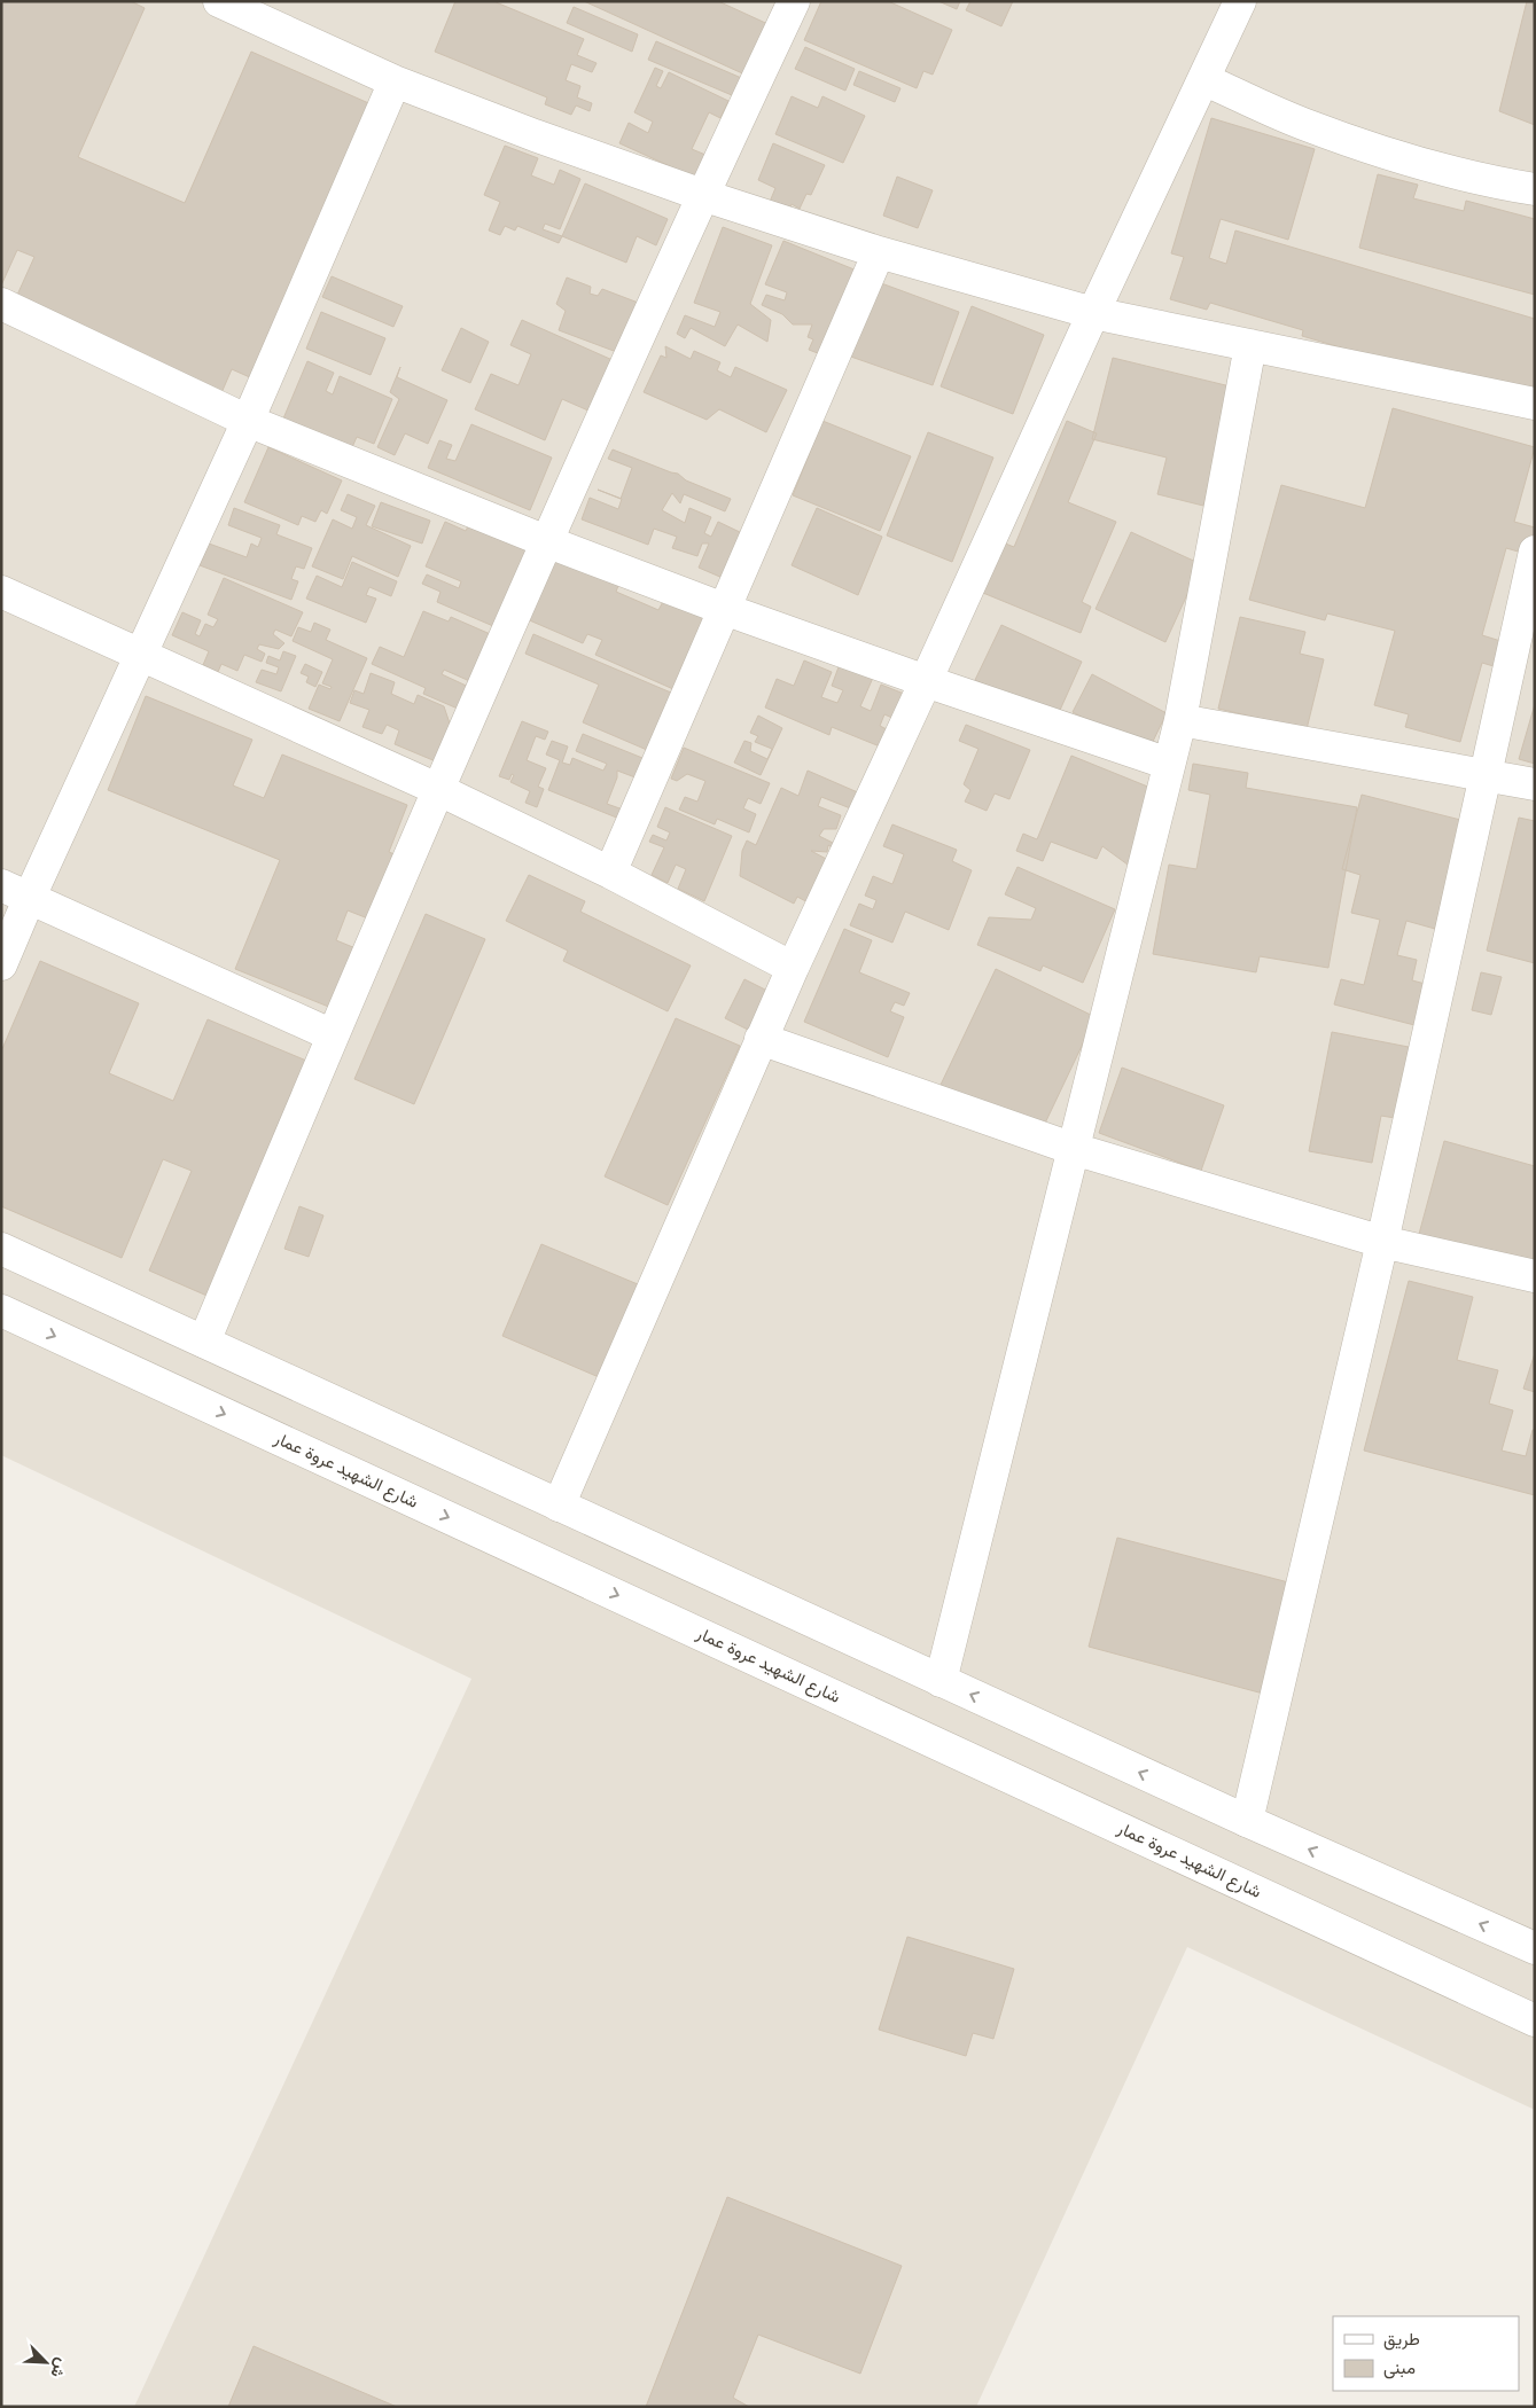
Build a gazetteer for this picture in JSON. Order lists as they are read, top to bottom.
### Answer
{
  "streets": {
    "street": ["شارع الشهيد عروة عمار"]
  },
  "legend": ["طريق", "مبنى"],
  "north": "bottom right"
}
